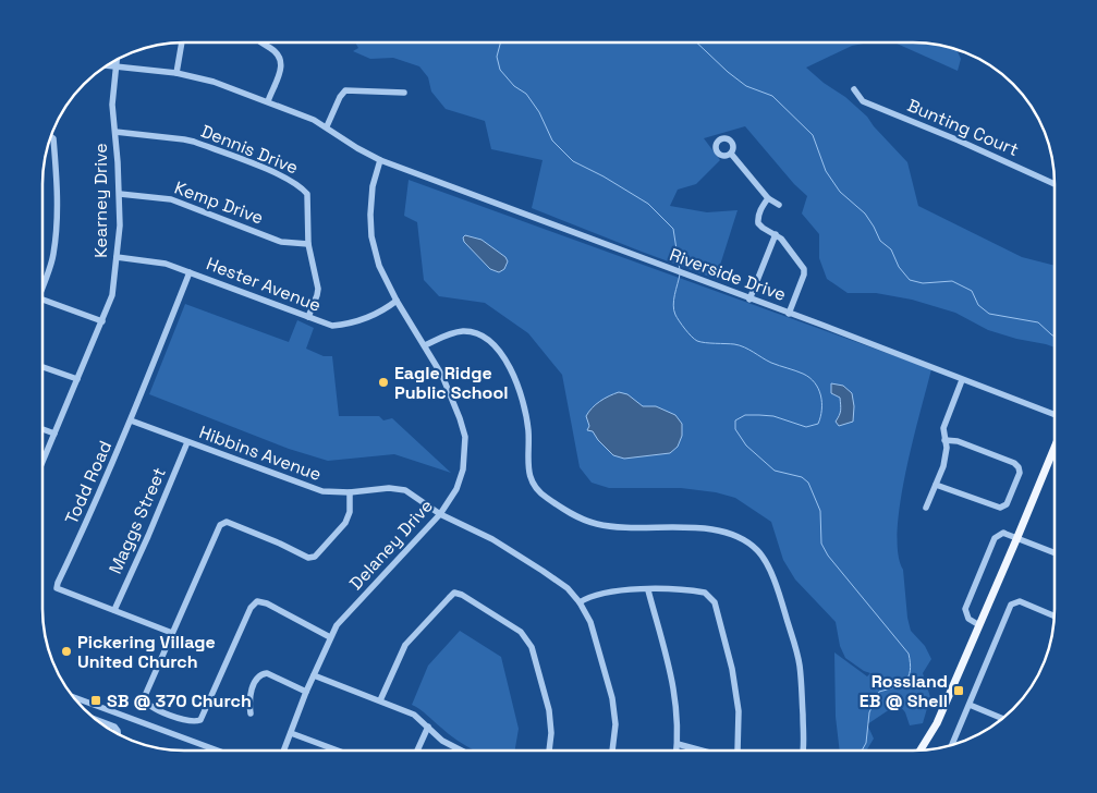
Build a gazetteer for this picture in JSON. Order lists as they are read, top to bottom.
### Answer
{
  "streets": {
    "street": [
      "Bunting Court",
      "Dennis Drive",
      "Kearney Drive",
      "Kemp Drive",
      "Riverside Drive",
      "Hester Avenue",
      "Hibbins Avenue",
      "Todd Road",
      "Maggs Street",
      "Delaney Drive"
    ]
  },
  "crossings": [
    ["Dennis Drive", "Kearney Drive"],
    ["Dennis Drive", "Kemp Drive"],
    ["Dennis Drive", "Hester Avenue"],
    ["Kearney Drive", "Kemp Drive"],
    ["Kearney Drive", "Riverside Drive"],
    ["Kearney Drive", "Hester Avenue"],
    ["Riverside Drive", "Delaney Drive"],
    ["Hester Avenue", "Todd Road"],
    ["Hester Avenue", "Delaney Drive"],
    ["Hibbins Avenue", "Todd Road"],
    ["Hibbins Avenue", "Maggs Street"],
    ["Hibbins Avenue", "Delaney Drive"],
    ["Todd Road", "Maggs Street"]
  ],
  "places": {
    "other": ["Eagle Ridge Public School", "Pickering Village United Church"],
    "transit": ["Rossland EB @ Shell", "SB @ 370 Church"]
  }
}
